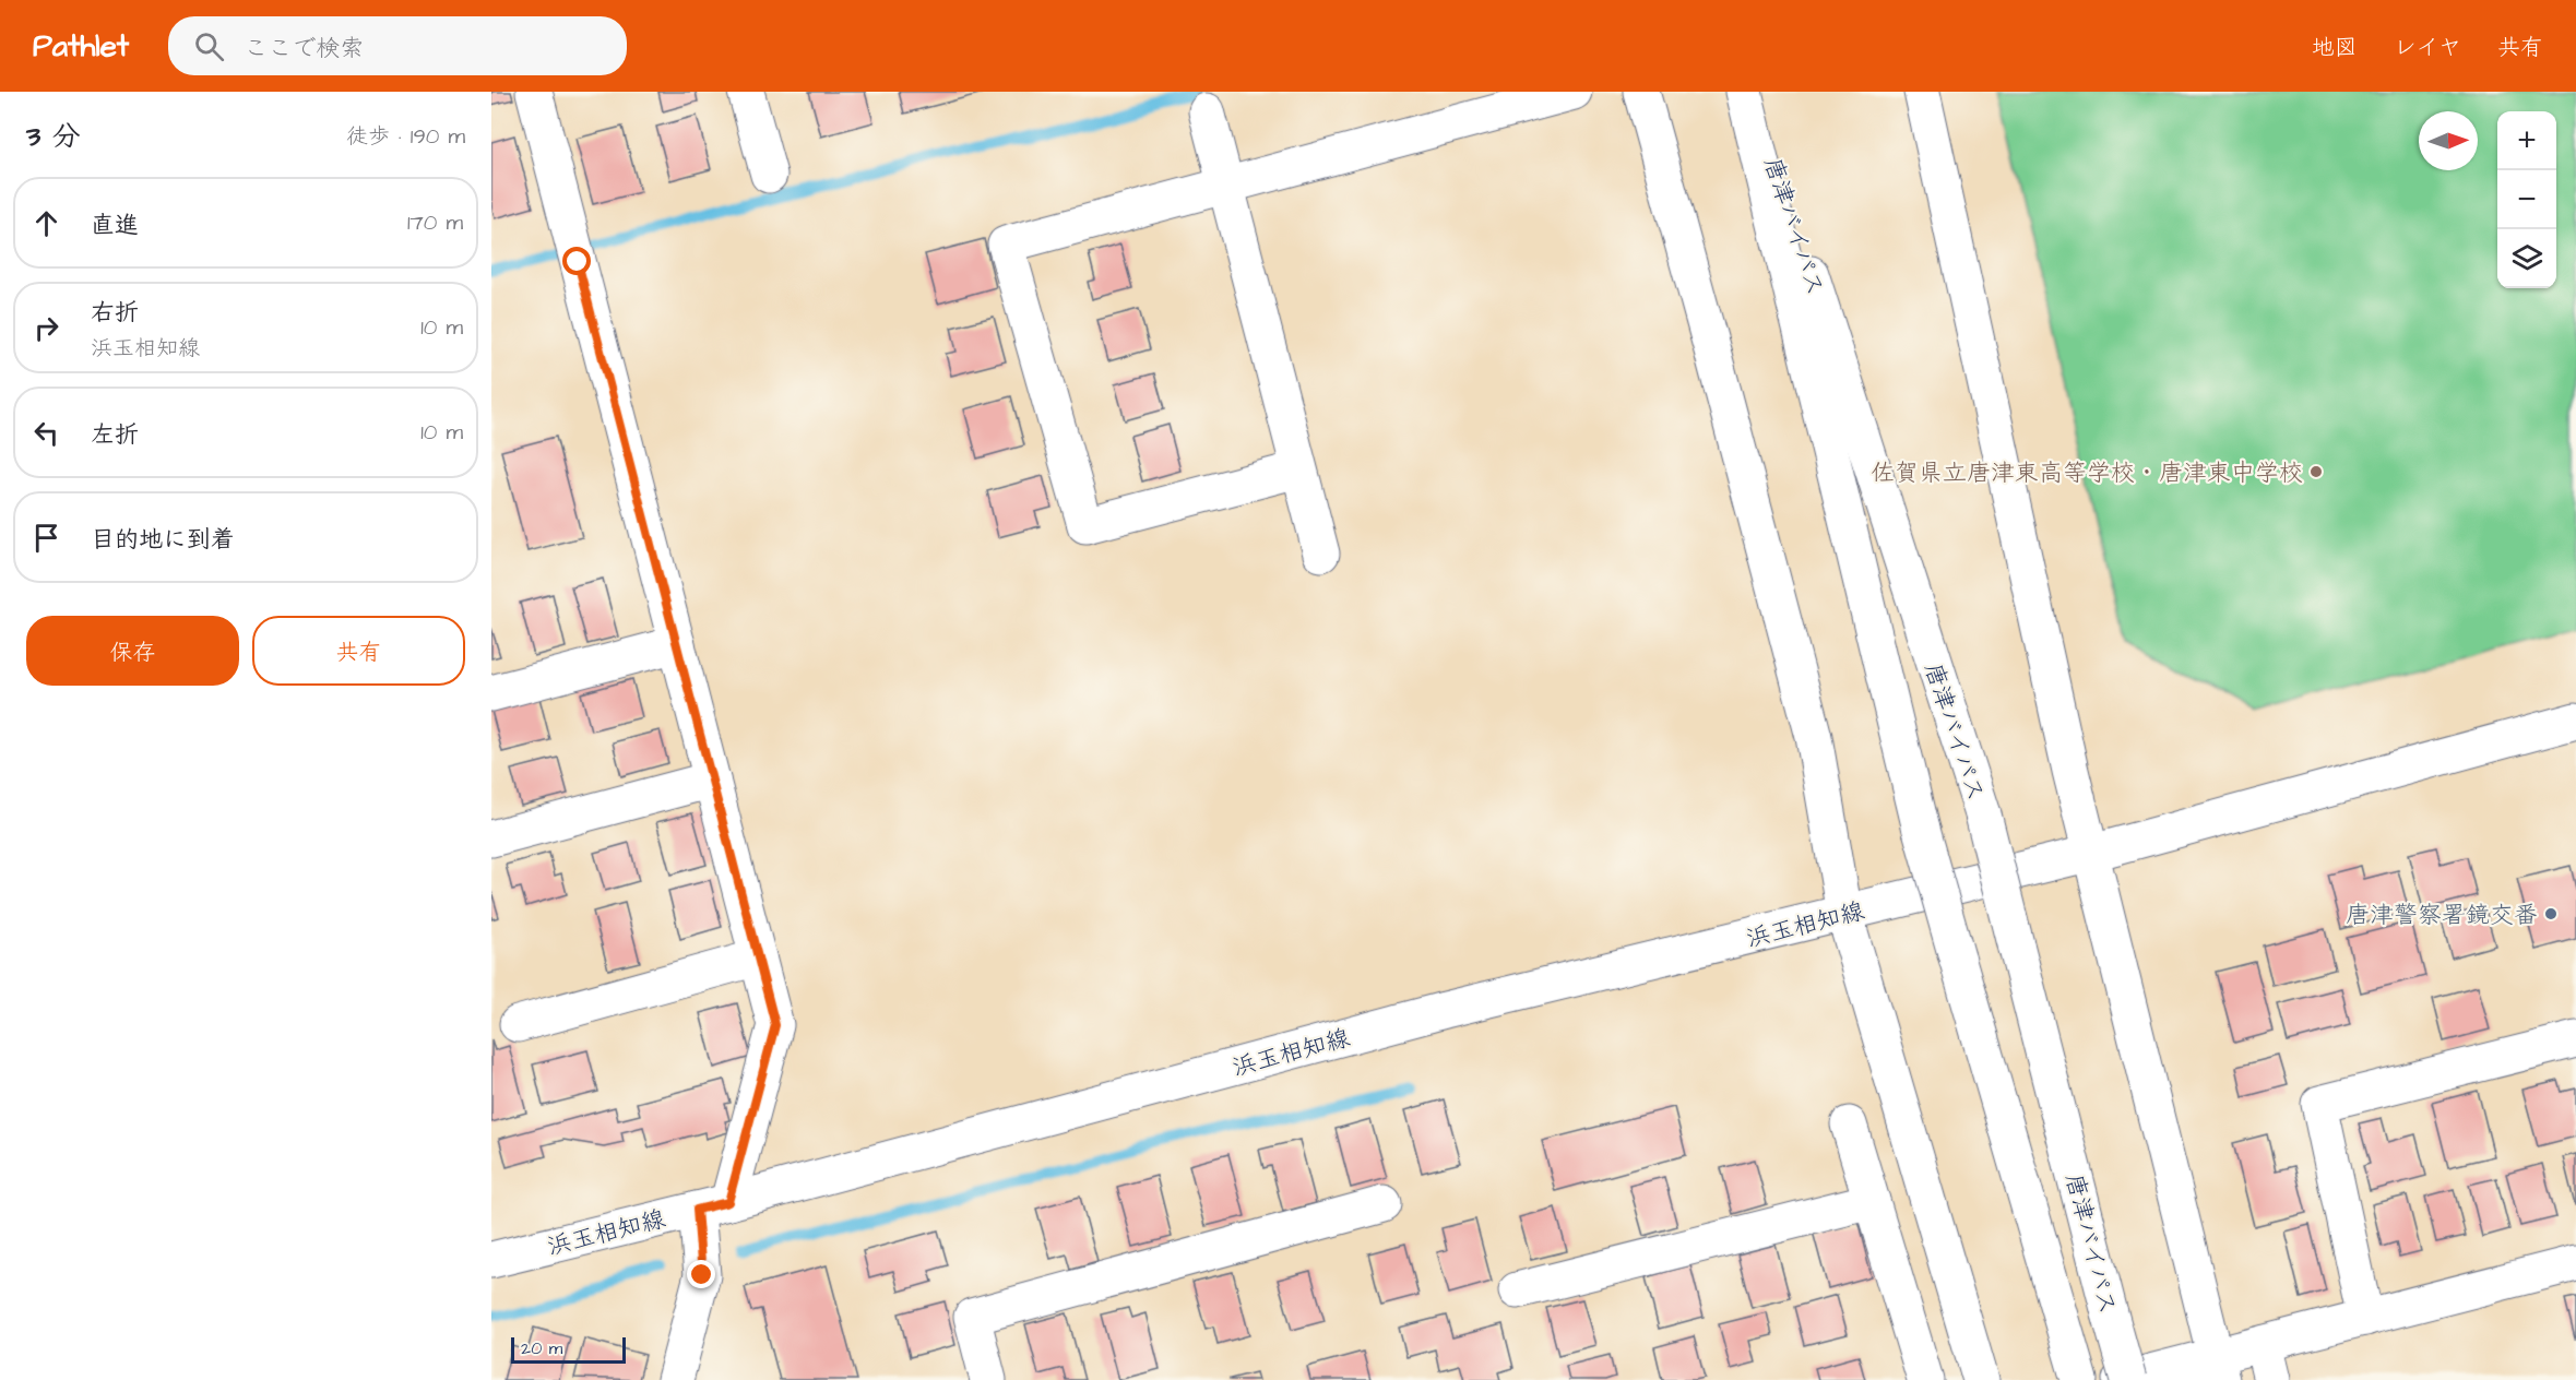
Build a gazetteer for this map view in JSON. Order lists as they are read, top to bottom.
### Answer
{
  "streets": {
    "main road": ["唐津バイパス", "浜玉相知線"]
  },
  "places": ["佐賀県立唐津東高等学校・唐津東中学校", "唐津警察署鏡交番"],
  "scale_bar": "20 m",
  "north": "right",
  "page": {
    "header": "Pathlet",
    "search": "ここで検索",
    "nav": ["地図", "レイヤ", "共有"],
    "heading": ["3 分", "徒歩 · 190 m"],
    "map_buttons": ["+", "−"],
    "list": [
      ["直進", "170 m"],
      ["右折", "浜玉相知線", "10 m"],
      ["左折", "10 m"],
      "目的地に到着"
    ],
    "buttons": ["保存", "共有"],
    "scale": "20 m"
  }
}
